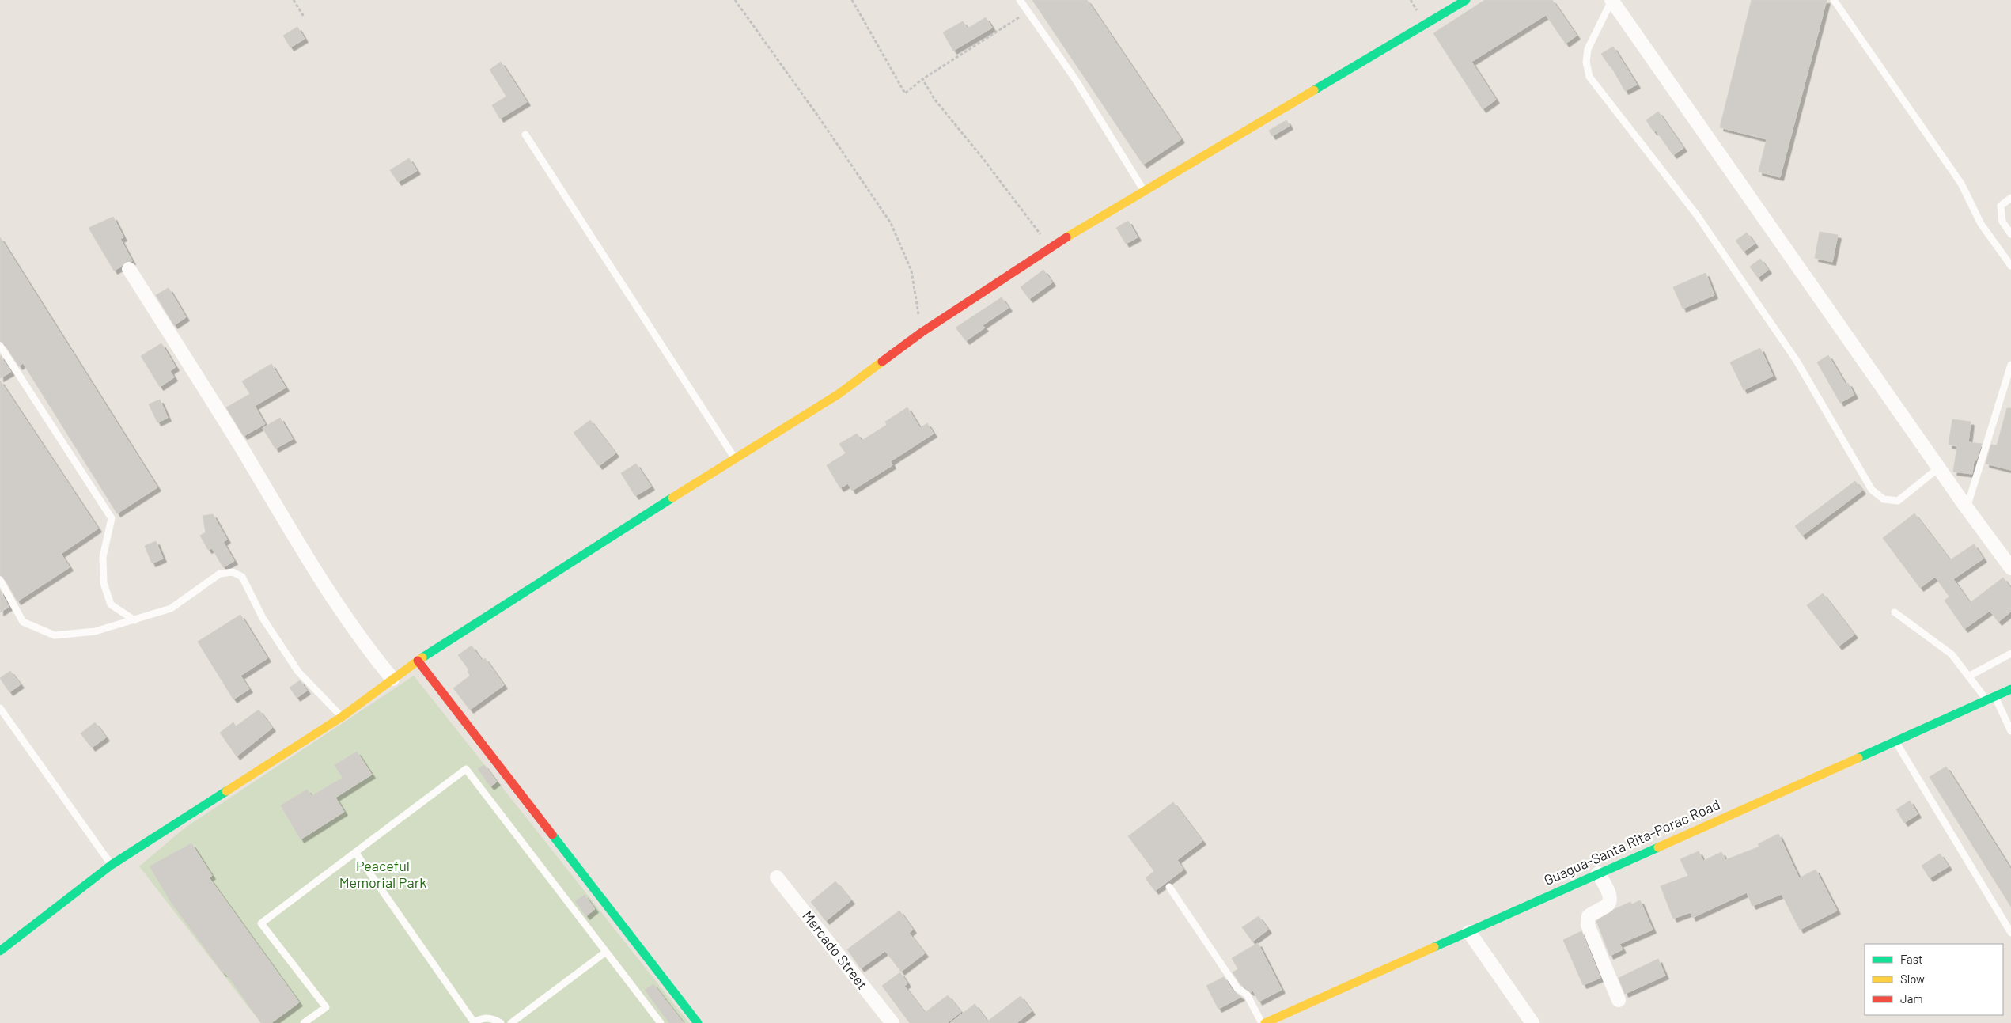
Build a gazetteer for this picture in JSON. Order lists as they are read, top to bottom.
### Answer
{
  "streets": {
    "street": ["Guagua-Santa Rita-Porac Road", "Mercado Street"]
  },
  "parks": ["Peaceful Memorial Park"],
  "legend": ["Fast", "Slow", "Jam"]
}
